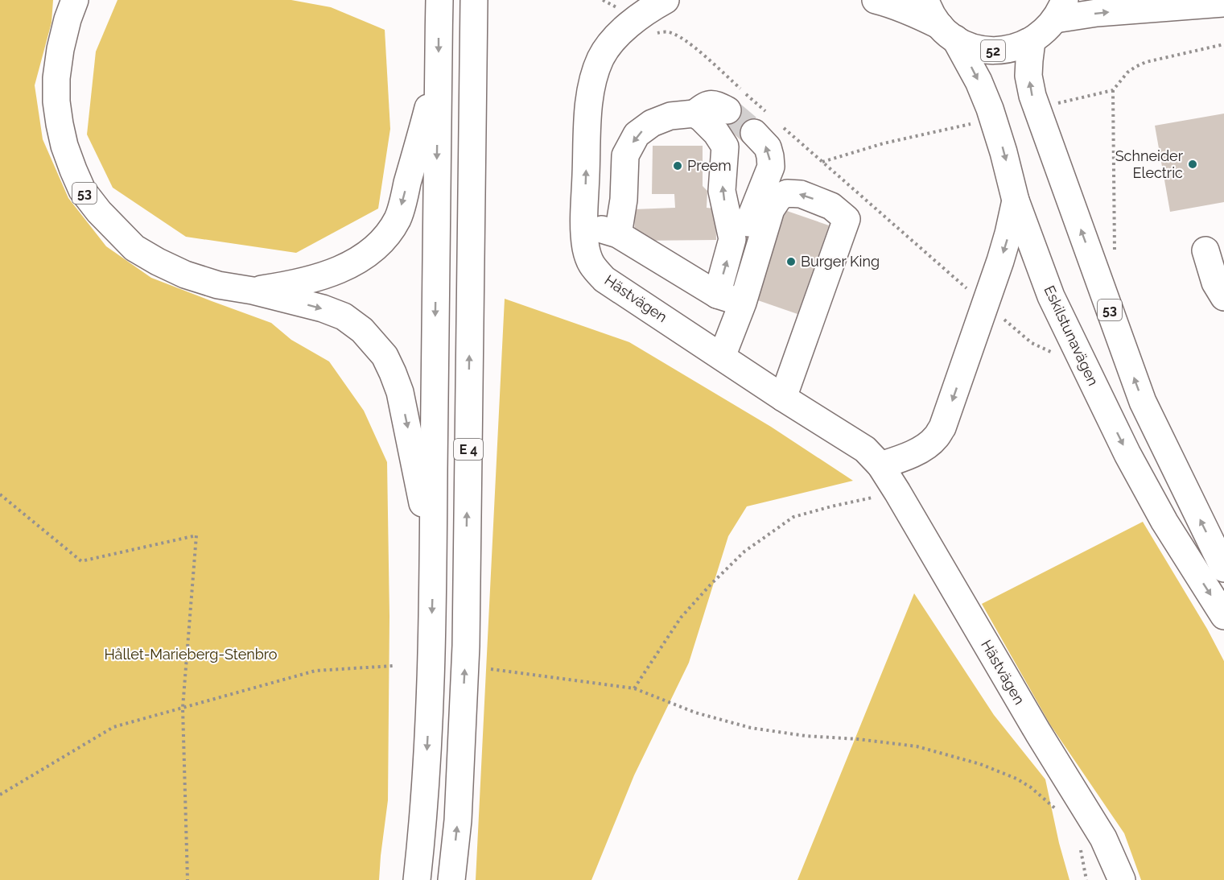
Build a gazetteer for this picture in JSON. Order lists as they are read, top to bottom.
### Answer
{
  "streets": {
    "main road": [
      "52",
      "53",
      "Hästvägen",
      "Eskilstunavägen",
      "E 4"
    ]
  },
  "crossings": [
    ["52", "53"],
    ["52", "Eskilstunavägen"],
    ["53", "E 4"]
  ],
  "parks": ["Hållet-Marieberg-Stenbro"],
  "places": ["Schneider Electric", "Preem", "Burger King"]
}
